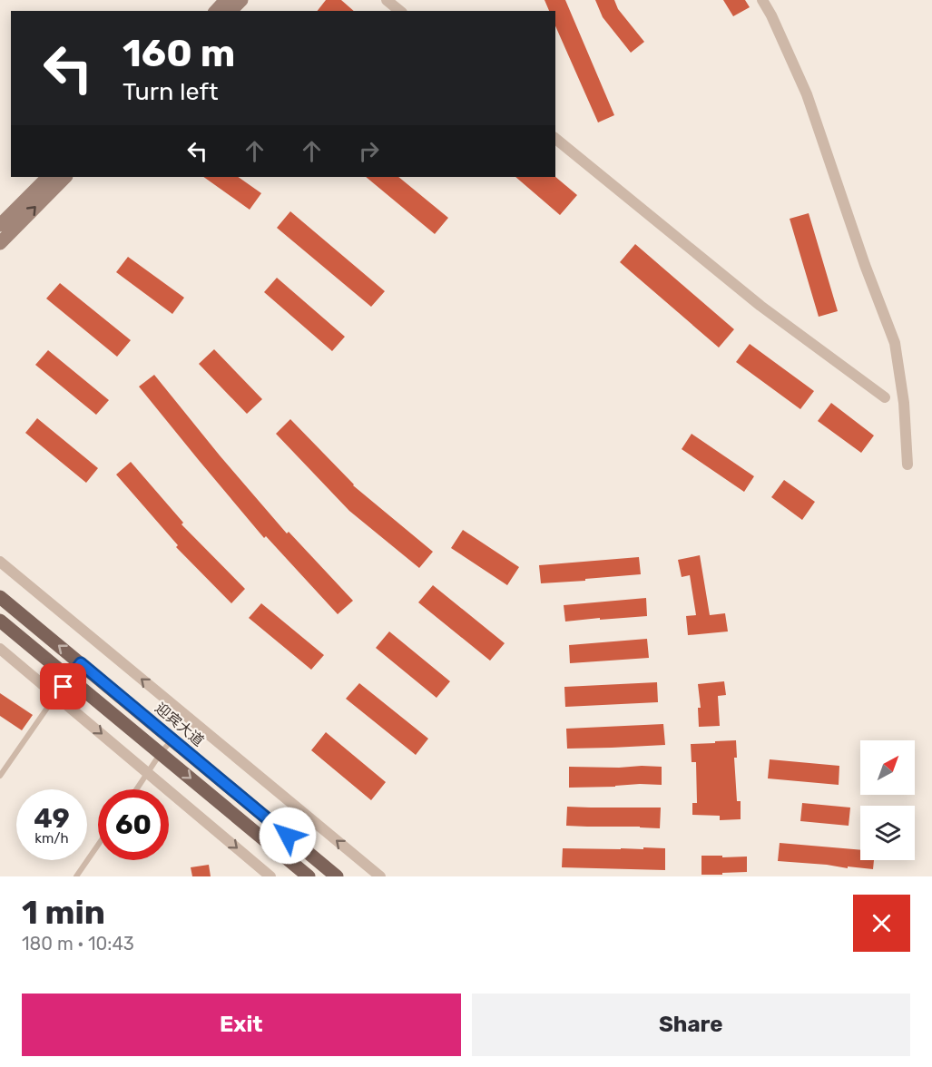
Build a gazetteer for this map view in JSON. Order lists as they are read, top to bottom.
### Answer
{
  "streets": {
    "main road": ["迎宾大道"]
  },
  "north": "top right",
  "page": {
    "turn": ["160 m", "Turn left"],
    "speed": "49 km/h",
    "limit": "60",
    "heading": ["1 min", "180 m · 10:43"],
    "buttons": ["Exit", "Share"]
  }
}
